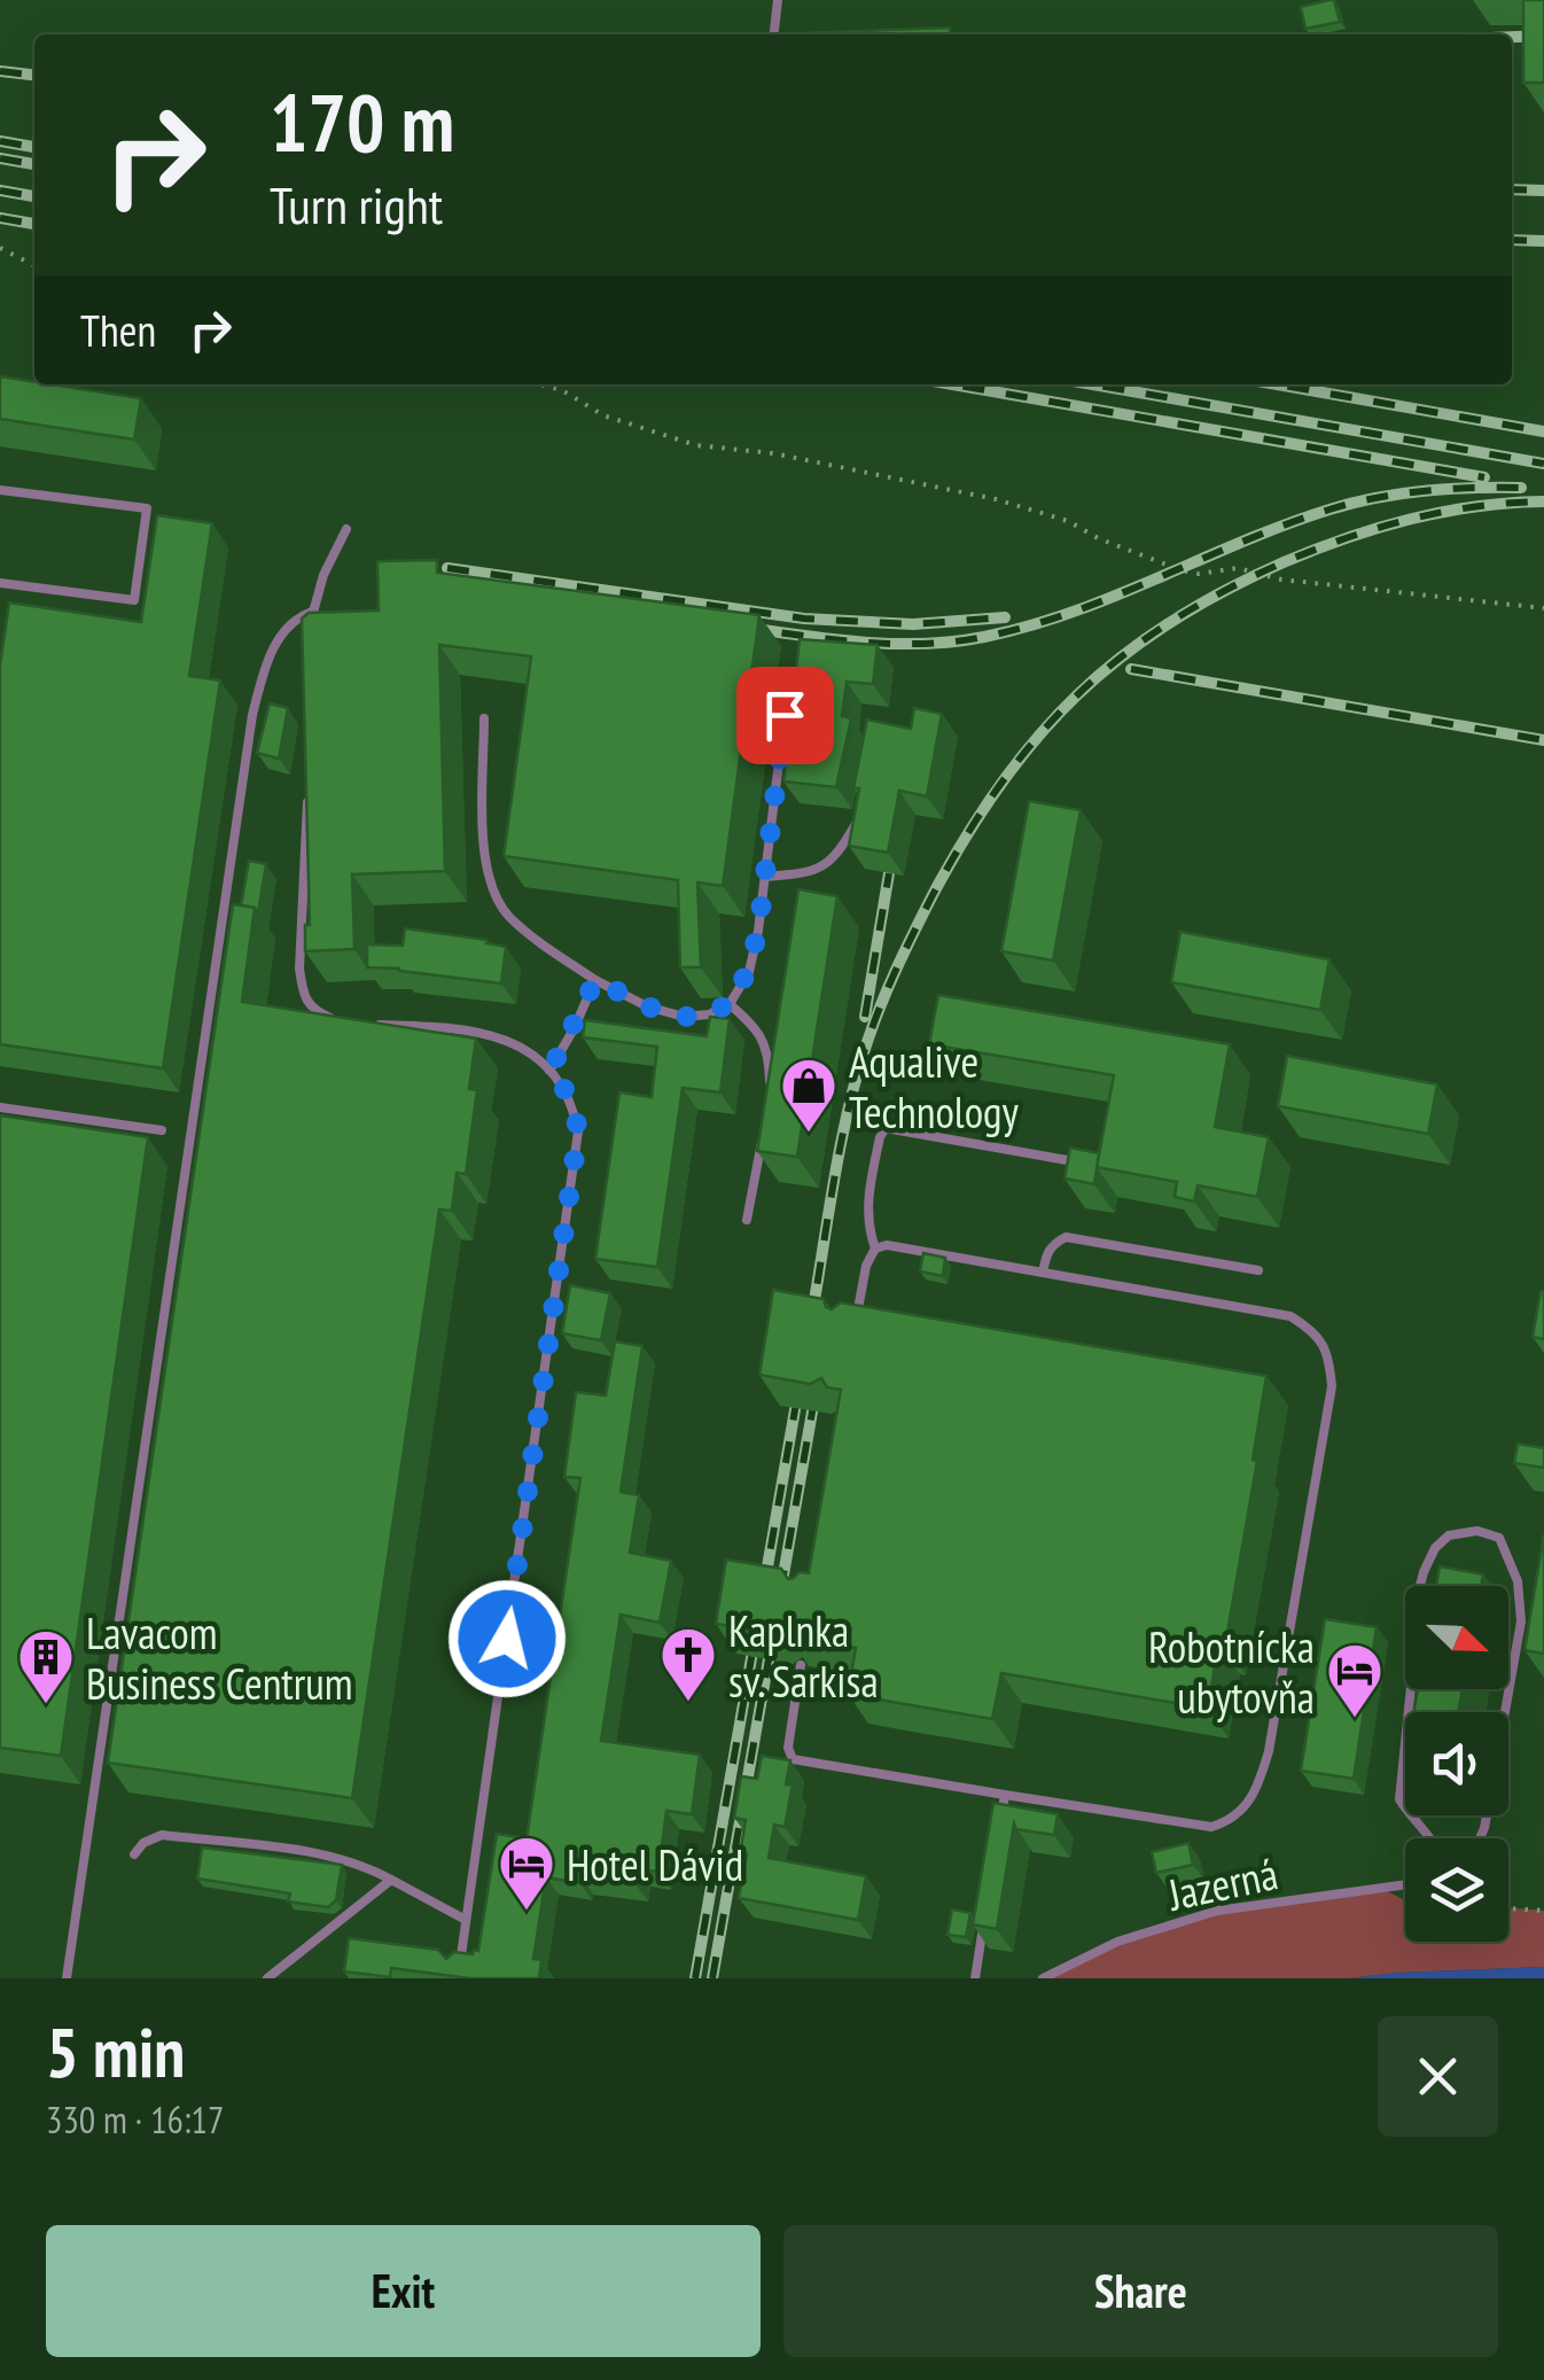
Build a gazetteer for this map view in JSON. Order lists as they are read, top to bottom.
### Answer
{
  "streets": {
    "lane": ["Jazerná"]
  },
  "places": {
    "shop": ["Aqualive Technology"],
    "church": ["Kaplnka sv. Sarkisa"],
    "building": ["Lavacom Business Centrum"],
    "hotel": ["Robotnícka ubytovňa", "Hotel Dávid"]
  },
  "north": "bottom right",
  "page": {
    "turn": ["170 m", "Turn right"],
    "then": "Then",
    "heading": ["5 min", "330 m · 16:17"],
    "buttons": ["Exit", "Share"]
  }
}
